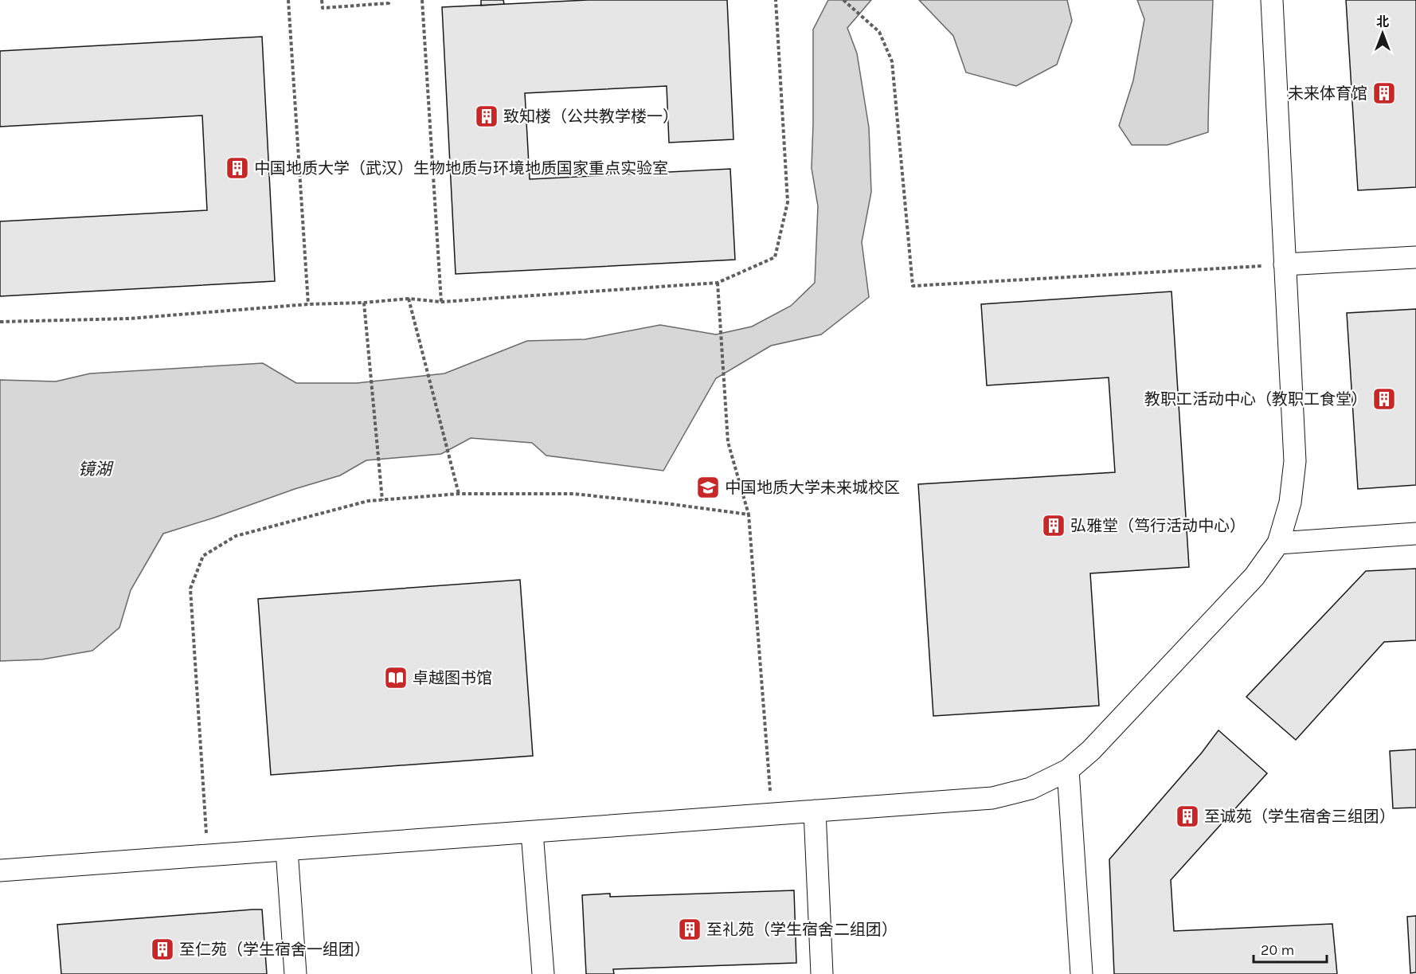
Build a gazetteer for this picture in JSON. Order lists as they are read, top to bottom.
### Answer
{
  "water": ["镜湖"],
  "places": {
    "building": [
      "未来体育馆",
      "致知楼（公共教学楼一）",
      "中国地质大学（武汉）生物地质与环境地质国家重点实验室",
      "教职工活动中心（教职工食堂）",
      "弘雅堂（笃行活动中心）",
      "至诚苑（学生宿舍三组团）",
      "至礼苑（学生宿舍二组团）",
      "至仁苑（学生宿舍一组团）"
    ],
    "school or university": ["中国地质大学未来城校区"],
    "library": ["卓越图书馆"]
  },
  "scale_bar": "20 m",
  "north": "top"
}
